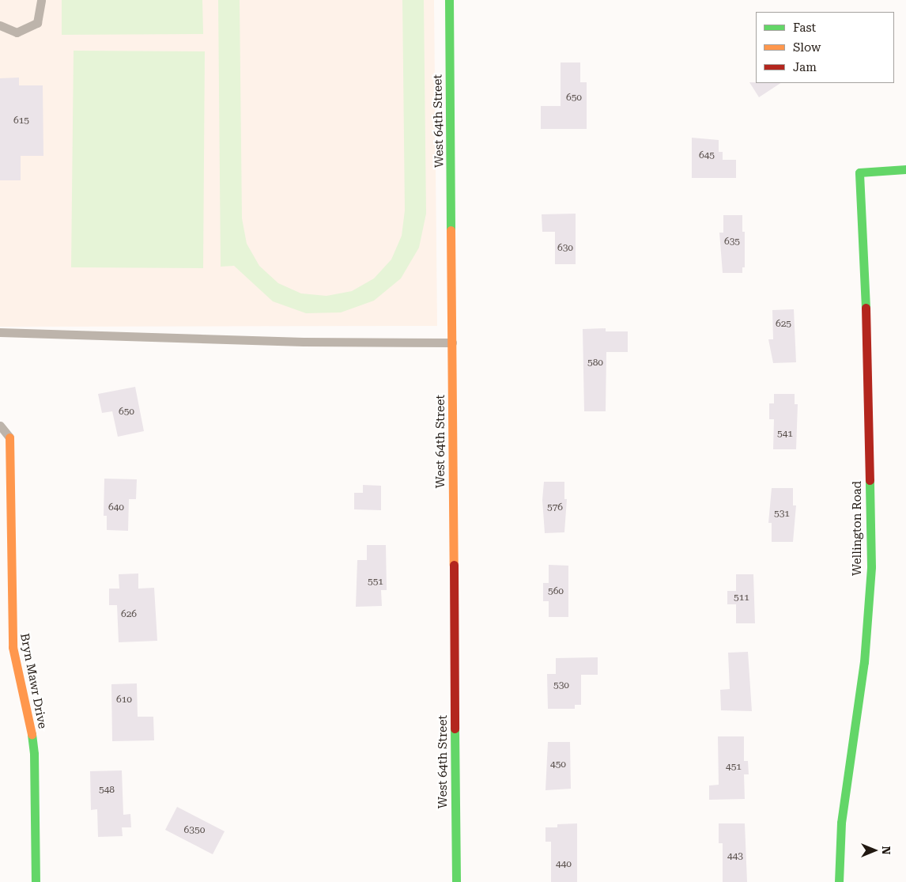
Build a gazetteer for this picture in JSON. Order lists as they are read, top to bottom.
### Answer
{
  "streets": {
    "street": ["West 64th Street", "Wellington Road", "Bryn Mawr Drive"]
  },
  "house_numbers": [
    "650",
    "615",
    "645",
    "635",
    "630",
    "625",
    "580",
    "650",
    "541",
    "640",
    "576",
    "531",
    "551",
    "560",
    "511",
    "626",
    "530",
    "610",
    "450",
    "451",
    "548",
    "6350",
    "443",
    "440"
  ],
  "legend": ["Fast", "Slow", "Jam"],
  "north": "right"
}
